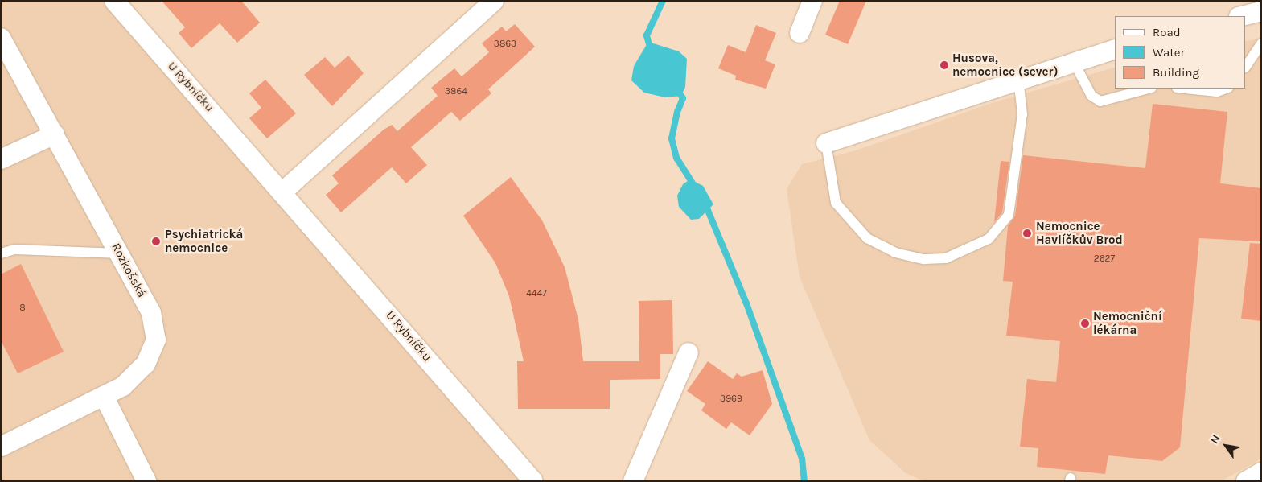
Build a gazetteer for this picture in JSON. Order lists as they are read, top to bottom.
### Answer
{
  "streets": {
    "street": ["U Rybníčku", "Rozkošská"]
  },
  "places": [
    "Husova, nemocnice (sever)",
    "Nemocnice Havlíčkův Brod",
    "Psychiatrická nemocnice",
    "Nemocniční lékárna"
  ],
  "house_numbers": [
    "3863",
    "3864",
    "2627",
    "4447",
    "8",
    "3969"
  ],
  "legend": ["Road", "Water", "Building"],
  "north": "top left"
}
